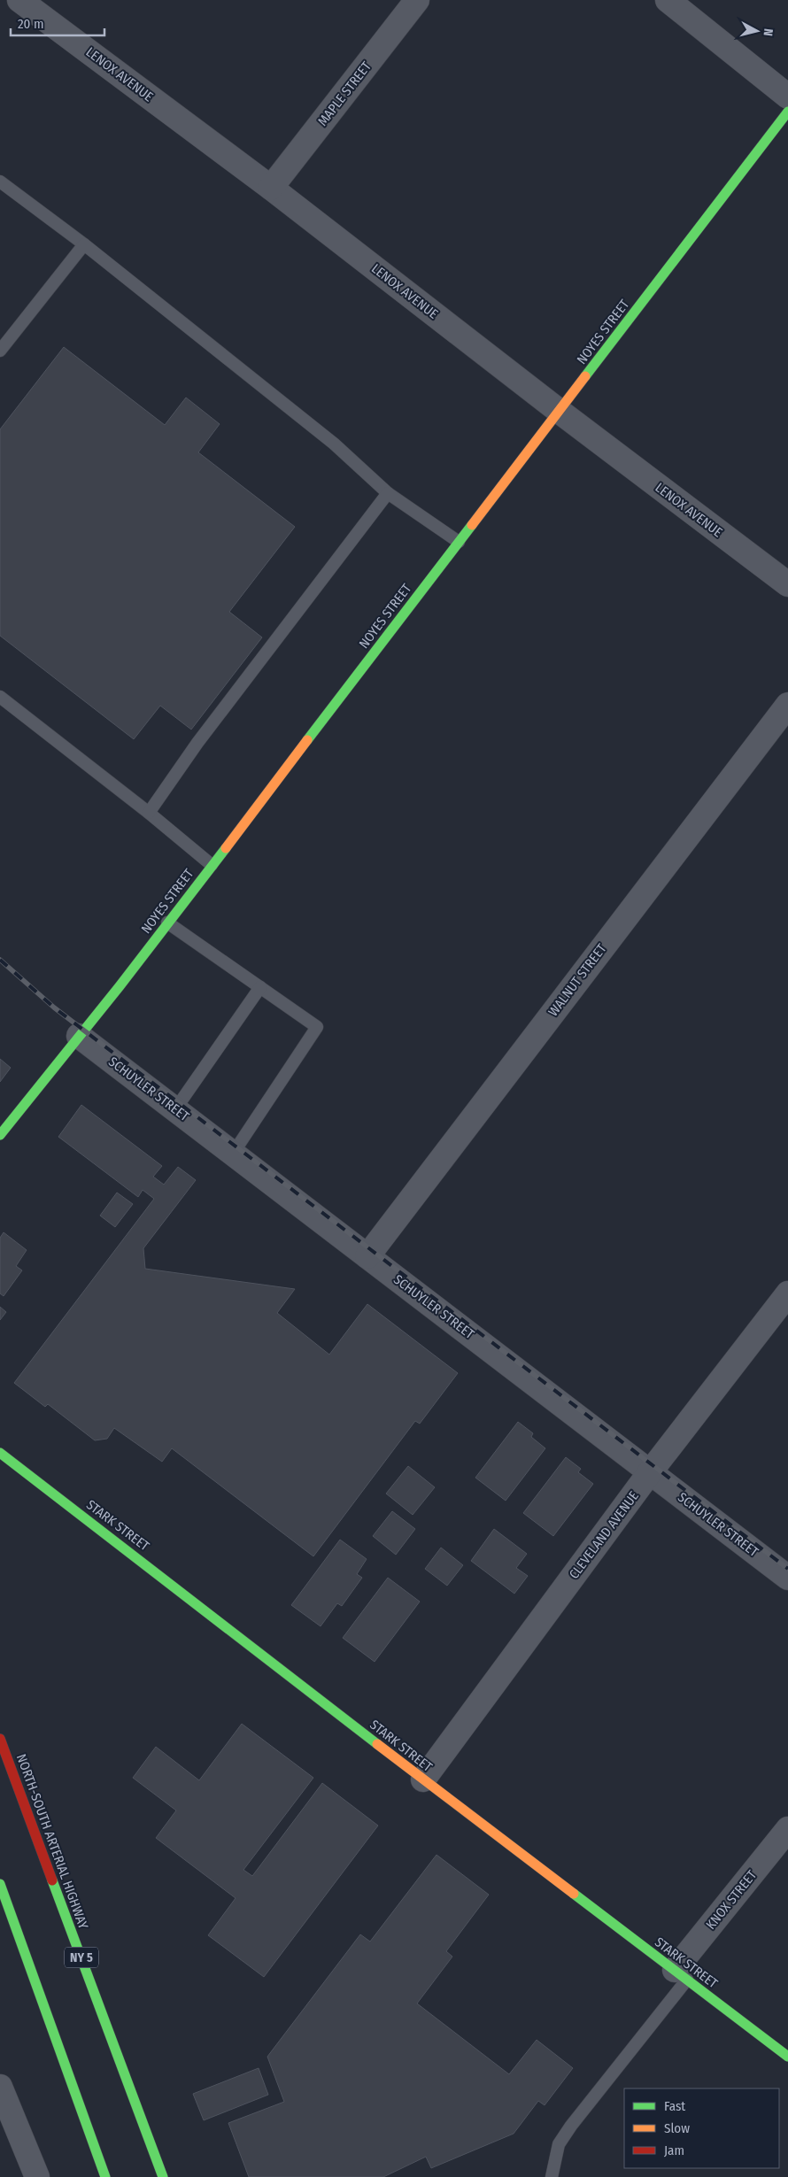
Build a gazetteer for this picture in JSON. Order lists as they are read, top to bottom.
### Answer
{
  "streets": {
    "main road": [
      "NOYES STREET",
      "STARK STREET",
      "NORTH-SOUTH ARTERIAL HIGHWAY",
      "NY 5"
    ],
    "street": [
      "LENOX AVENUE",
      "MAPLE STREET",
      "WALNUT STREET",
      "SCHUYLER STREET",
      "CLEVELAND AVENUE",
      "KNOX STREET"
    ]
  },
  "crossings": [
    ["LENOX AVENUE", "MAPLE STREET"],
    ["LENOX AVENUE", "NOYES STREET"],
    ["NOYES STREET", "SCHUYLER STREET"],
    ["WALNUT STREET", "SCHUYLER STREET"],
    ["SCHUYLER STREET", "CLEVELAND AVENUE"],
    ["STARK STREET", "CLEVELAND AVENUE"],
    ["STARK STREET", "KNOX STREET"]
  ],
  "legend": ["Fast", "Slow", "Jam"],
  "scale_bar": "20 m",
  "north": "right"
}
